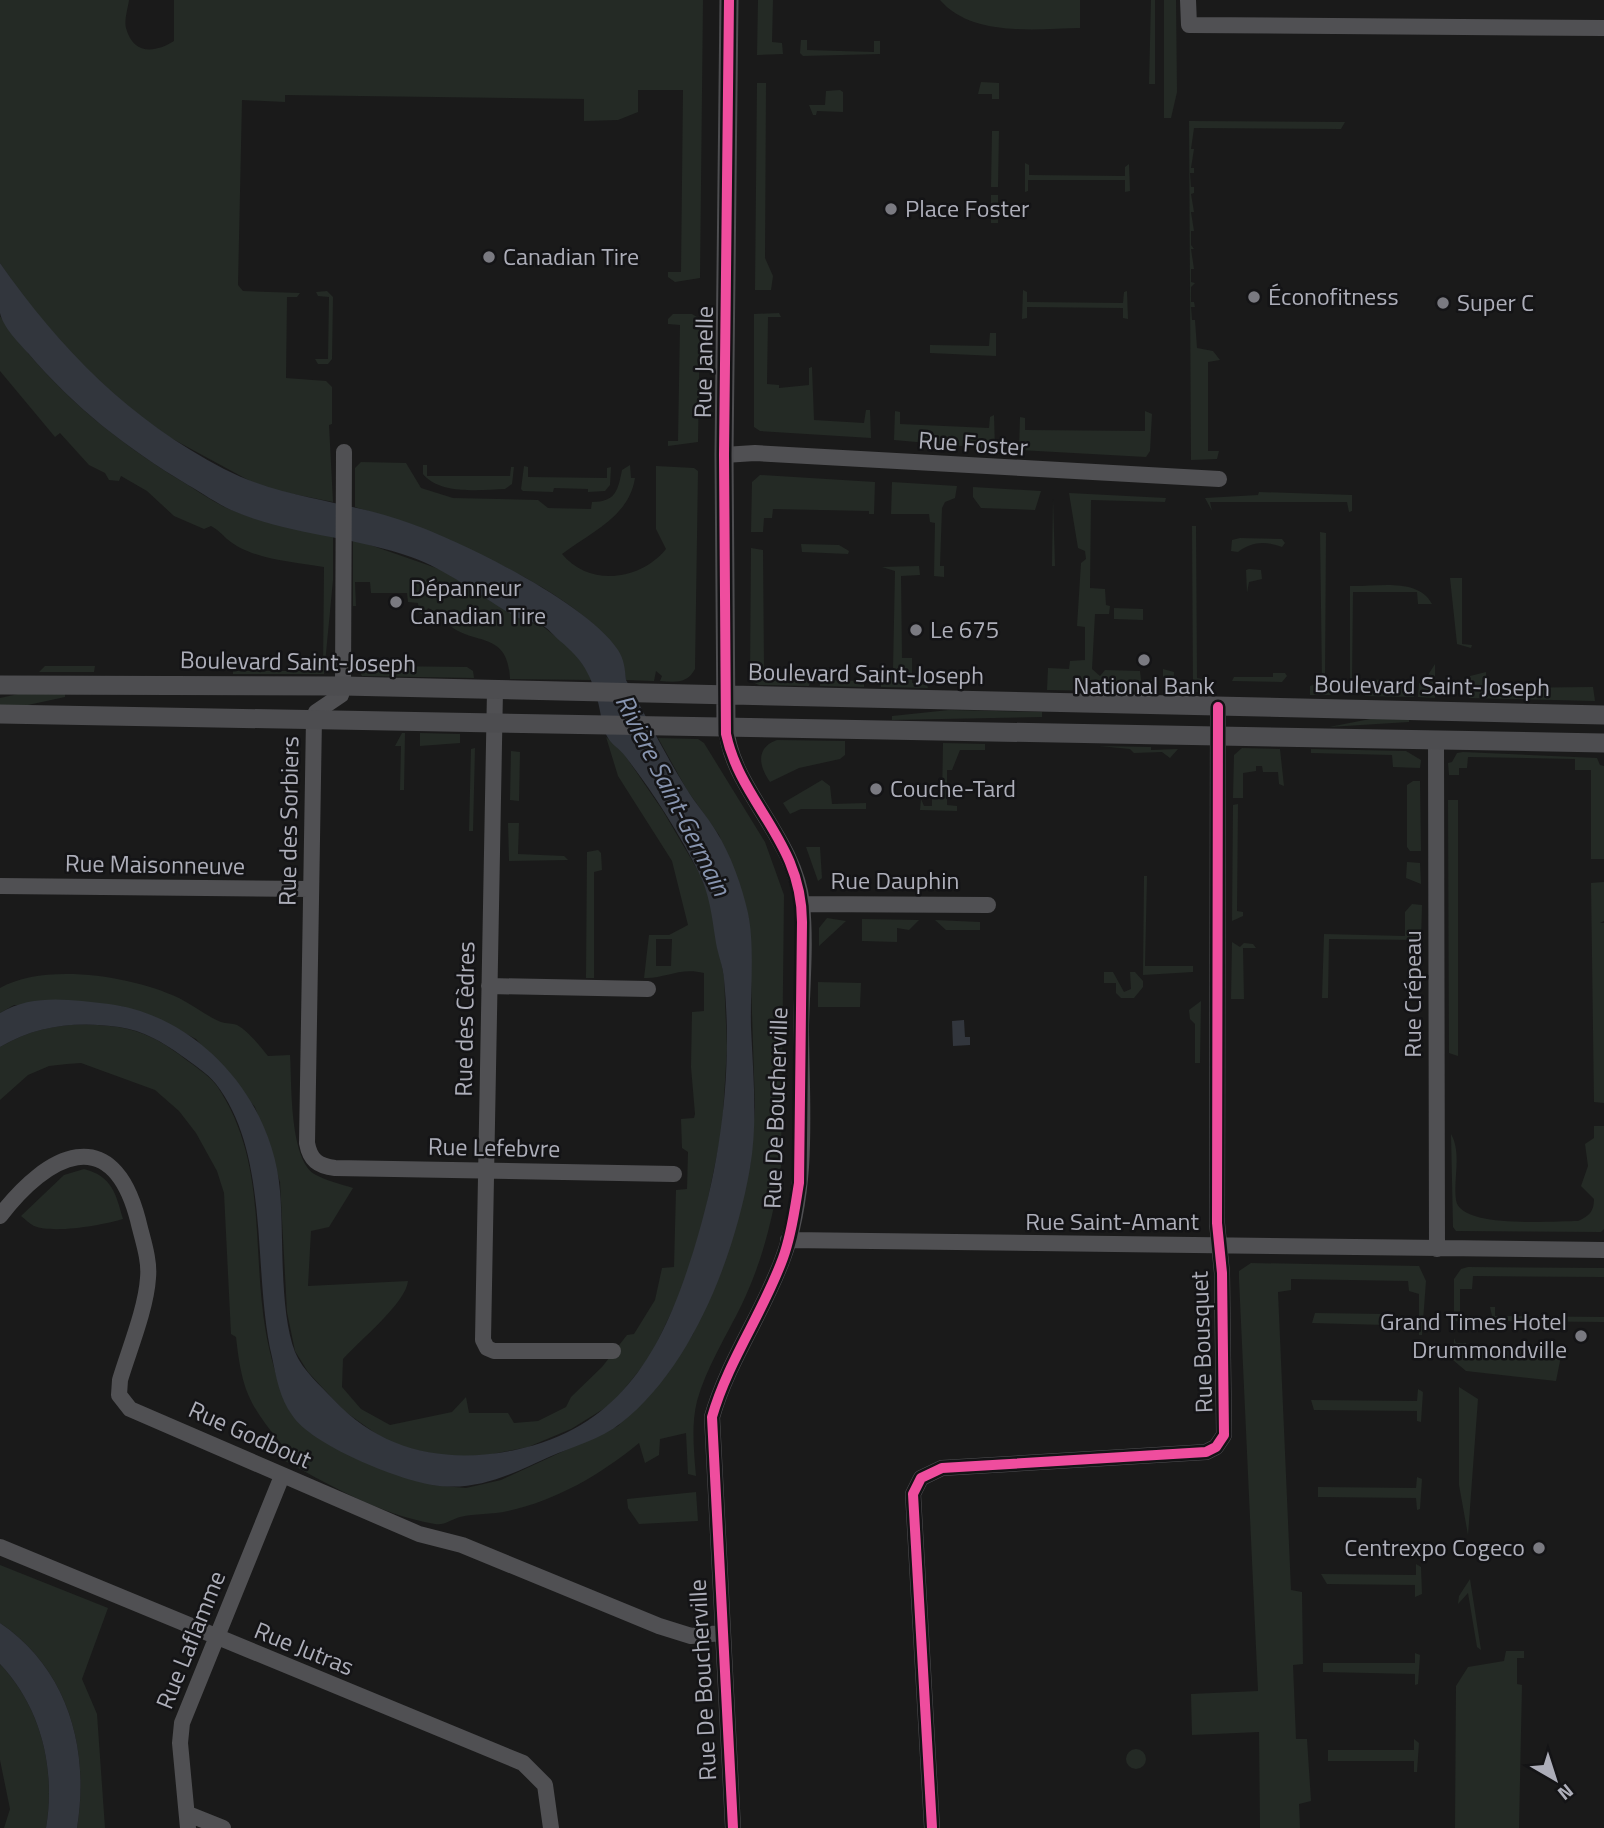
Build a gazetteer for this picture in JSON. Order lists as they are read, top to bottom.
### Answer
{
  "streets": {
    "main road": ["Rue Janelle", "Boulevard Saint-Joseph"],
    "street": [
      "Rue Foster",
      "Rue des Sorbiers",
      "Rue Maisonneuve",
      "Rue Dauphin",
      "Rue Crépeau",
      "Rue des Cèdres",
      "Rue De Boucherville",
      "Rue Lefebvre",
      "Rue Saint-Amant",
      "Rue Bousquet",
      "Rue Godbout",
      "Rue Laflamme",
      "Rue Jutras"
    ]
  },
  "crossings": [
    ["Rue Janelle", "Rue Foster"],
    ["Rue Janelle", "Boulevard Saint-Joseph"],
    ["Rue Janelle", "Rue De Boucherville"],
    ["Boulevard Saint-Joseph", "Rue des Sorbiers"],
    ["Boulevard Saint-Joseph", "Rue des Cèdres"],
    ["Boulevard Saint-Joseph", "Rue Bousquet"],
    ["Rue des Sorbiers", "Rue Maisonneuve"],
    ["Rue des Sorbiers", "Rue Lefebvre"],
    ["Rue Dauphin", "Rue De Boucherville"],
    ["Rue Crépeau", "Rue Saint-Amant"],
    ["Rue des Cèdres", "Rue Lefebvre"],
    ["Rue De Boucherville", "Rue Saint-Amant"],
    ["Rue De Boucherville", "Rue Godbout"],
    ["Rue Saint-Amant", "Rue Bousquet"],
    ["Rue Godbout", "Rue Laflamme"],
    ["Rue Laflamme", "Rue Jutras"]
  ],
  "water": ["Rivière Saint-Germain"],
  "places": [
    "Place Foster",
    "Canadian Tire",
    "Éconofitness",
    "Super C",
    "Dépanneur Canadian Tire",
    "Le 675",
    "National Bank",
    "Couche-Tard",
    "Grand Times Hotel Drummondville",
    "Centrexpo Cogeco"
  ],
  "north": "bottom right"
}
